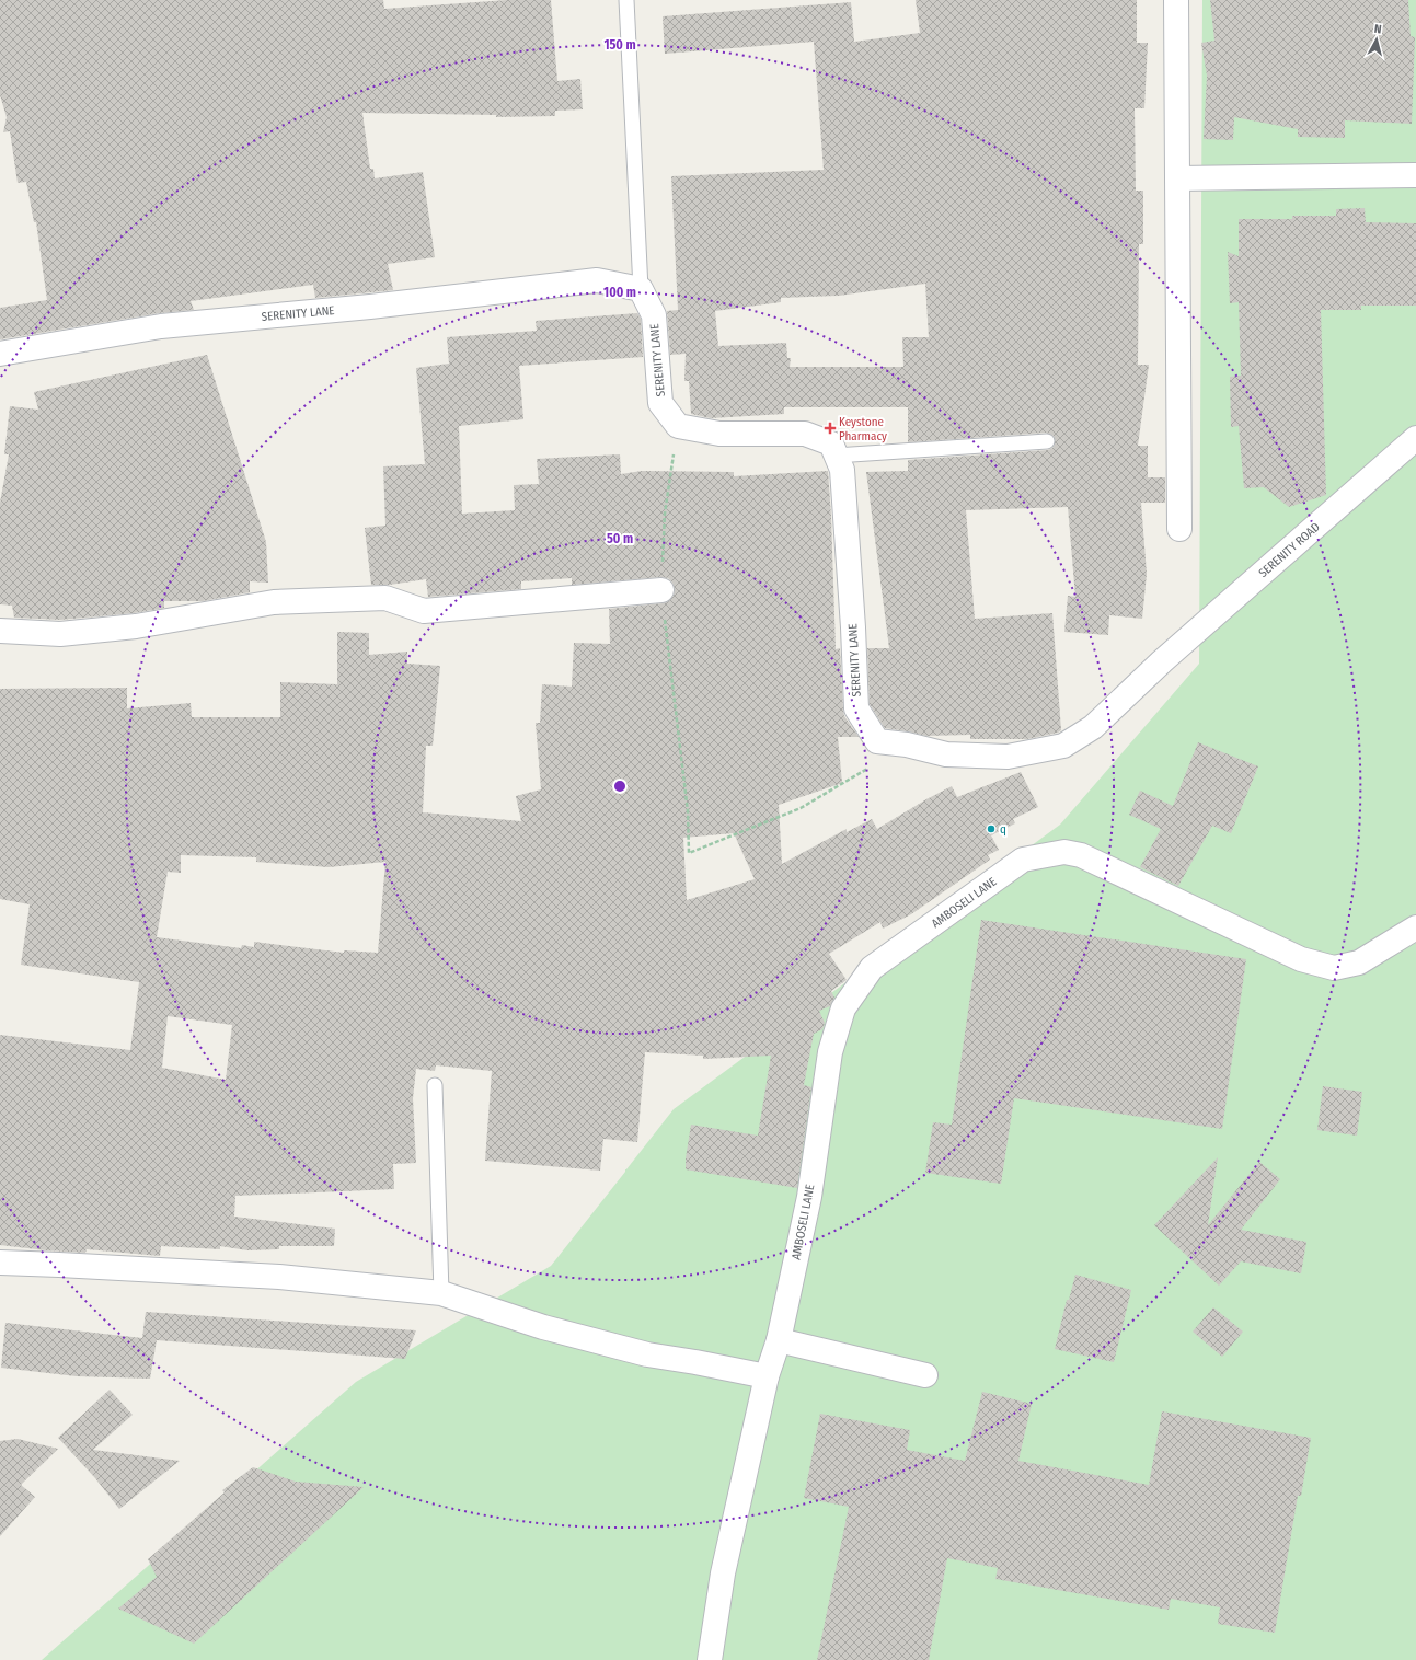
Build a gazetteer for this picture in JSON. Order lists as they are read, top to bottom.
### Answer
{
  "streets": {
    "street": ["SERENITY LANE", "SERENITY ROAD", "AMBOSELI LANE"]
  },
  "crossings": [
    ["SERENITY LANE", "SERENITY ROAD"]
  ],
  "places": {
    "health": ["Keystone Pharmacy"],
    "other": ["q"]
  },
  "north": "top",
  "rings": ["150 m", "100 m", "50 m"]
}
